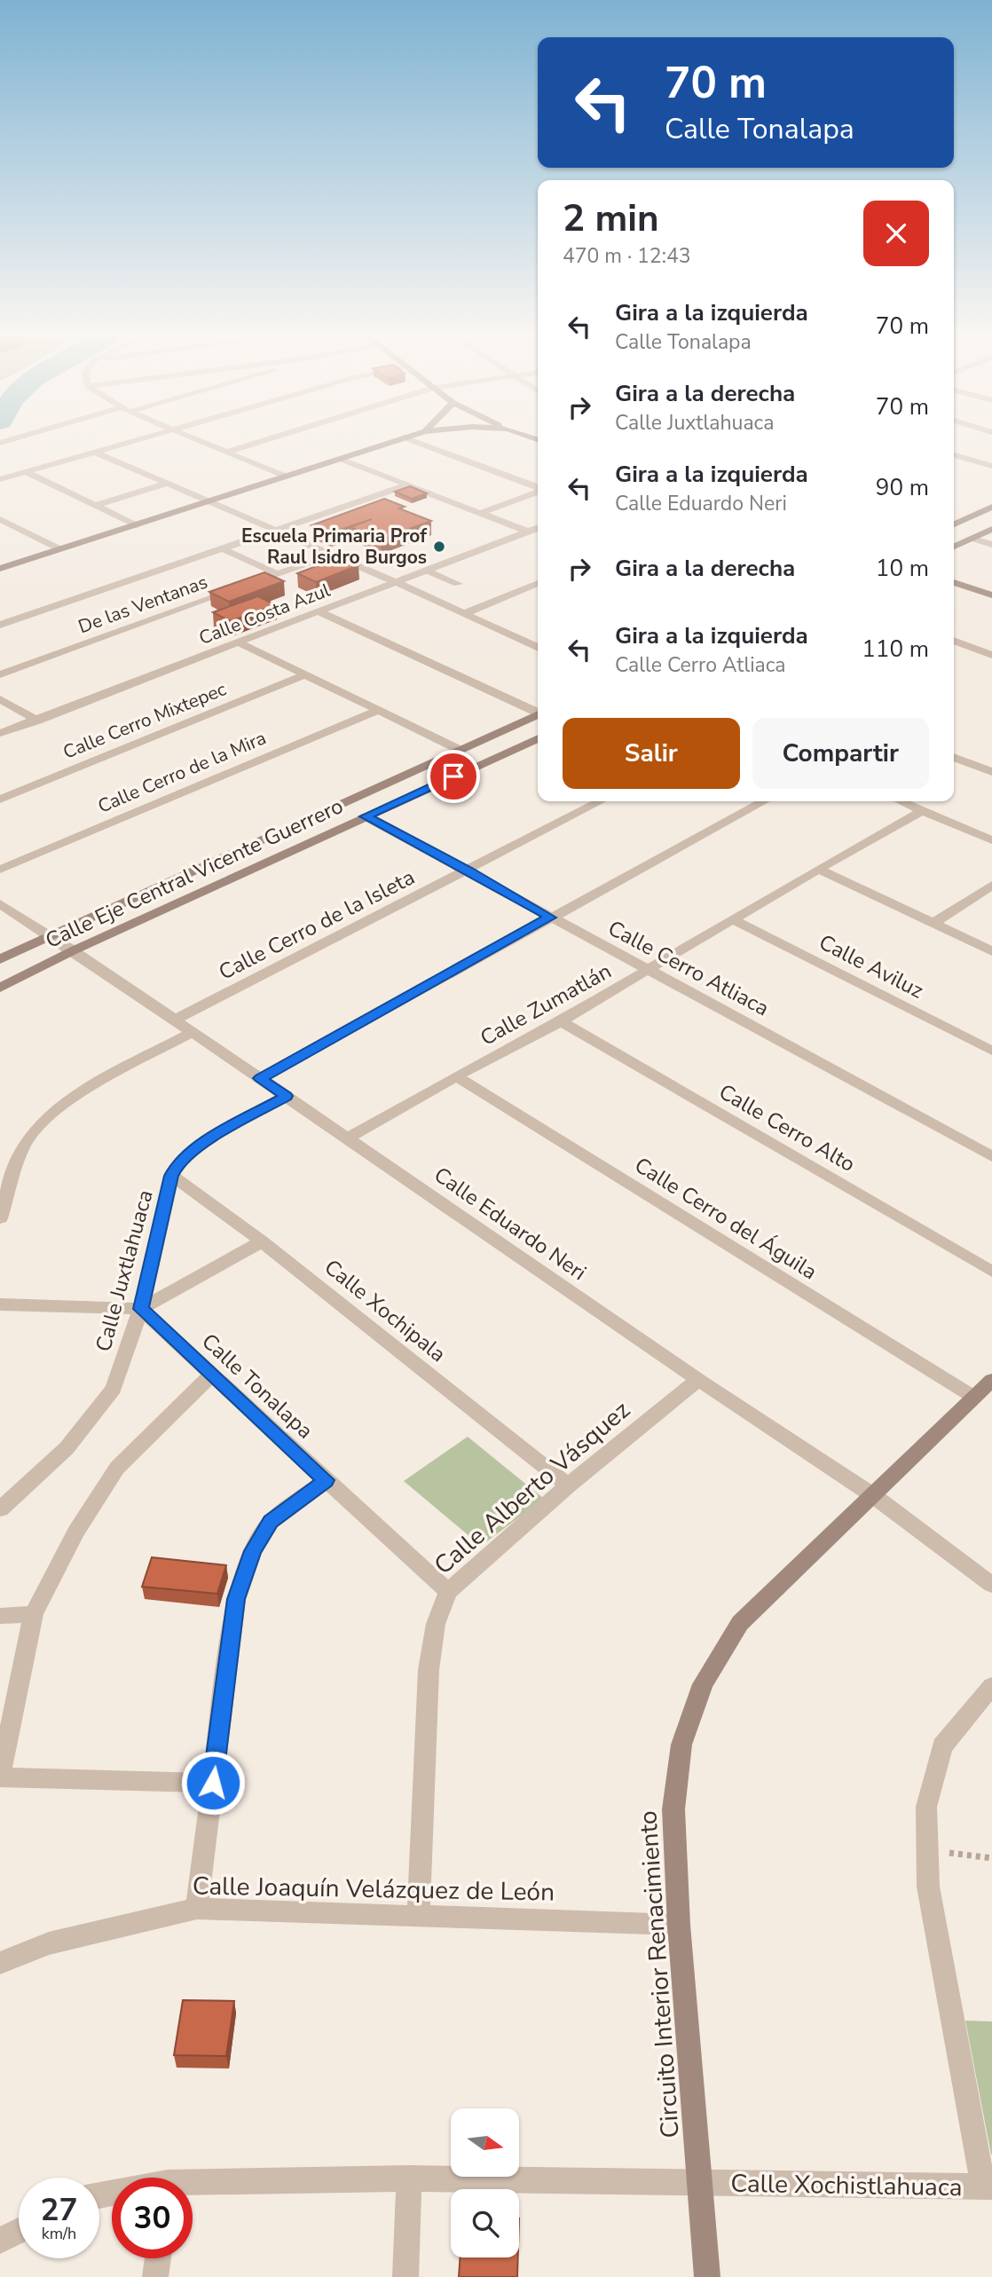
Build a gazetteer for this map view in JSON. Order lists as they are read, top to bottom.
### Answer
{
  "streets": {
    "main road": ["Calle Eje Central Vicente Guerrero", "Circuito Interior Renacimiento"],
    "street": [
      "De las Ventanas",
      "Calle Costa Azul",
      "Calle Cerro Mixtepec",
      "Calle Cerro de la Mira",
      "Calle Cerro de la Isleta",
      "Calle Aviluz",
      "Calle Cerro Atliaca",
      "Calle Zumatlán",
      "Calle Cerro Alto",
      "Calle Cerro del Águila",
      "Calle Eduardo Neri",
      "Calle Juxtlahuaca",
      "Calle Xochipala",
      "Calle Tonalapa",
      "Calle Alberto Vásquez",
      "Calle Joaquín Velázquez de León",
      "Calle Xochistlahuaca"
    ]
  },
  "crossings": [
    ["Calle Eje Central Vicente Guerrero", "Calle Cerro Atliaca"],
    ["Calle Eje Central Vicente Guerrero", "Calle Eduardo Neri"],
    ["Calle Cerro de la Isleta", "Calle Cerro Atliaca"],
    ["Calle Cerro de la Isleta", "Calle Eduardo Neri"],
    ["Calle Aviluz", "Calle Zumatlán"],
    ["Calle Cerro Atliaca", "Calle Zumatlán"],
    ["Calle Zumatlán", "Calle Cerro Alto"],
    ["Calle Zumatlán", "Calle Cerro del Águila"],
    ["Calle Zumatlán", "Calle Eduardo Neri"],
    ["Calle Cerro del Águila", "Circuito Interior Renacimiento"],
    ["Calle Eduardo Neri", "Calle Juxtlahuaca"],
    ["Calle Eduardo Neri", "Calle Alberto Vásquez"],
    ["Calle Eduardo Neri", "Circuito Interior Renacimiento"],
    ["Calle Juxtlahuaca", "Calle Xochipala"],
    ["Calle Juxtlahuaca", "Calle Tonalapa"],
    ["Calle Xochipala", "Calle Alberto Vásquez"],
    ["Calle Tonalapa", "Calle Alberto Vásquez"],
    ["Calle Alberto Vásquez", "Calle Joaquín Velázquez de León"],
    ["Calle Joaquín Velázquez de León", "Circuito Interior Renacimiento"],
    ["Circuito Interior Renacimiento", "Calle Xochistlahuaca"]
  ],
  "places": ["Escuela Primaria Prof Raul Isidro Burgos"],
  "north": "right",
  "page": {
    "turn": ["70 m", "Calle Tonalapa"],
    "heading": ["2 min", "470 m · 12:43"],
    "list": [
      {
        "name": "Gira a la izquierda",
        "note": "Calle Tonalapa",
        "value": "70 m"
      },
      {
        "name": "Gira a la derecha",
        "note": "Calle Juxtlahuaca",
        "value": "70 m"
      },
      {
        "name": "Gira a la izquierda",
        "note": "Calle Eduardo Neri",
        "value": "90 m"
      },
      {
        "name": "Gira a la derecha",
        "value": "10 m"
      },
      {
        "name": "Gira a la izquierda",
        "note": "Calle Cerro Atliaca",
        "value": "110 m"
      }
    ],
    "buttons": ["Salir", "Compartir"],
    "speed": "27 km/h",
    "limit": "30"
  }
}
